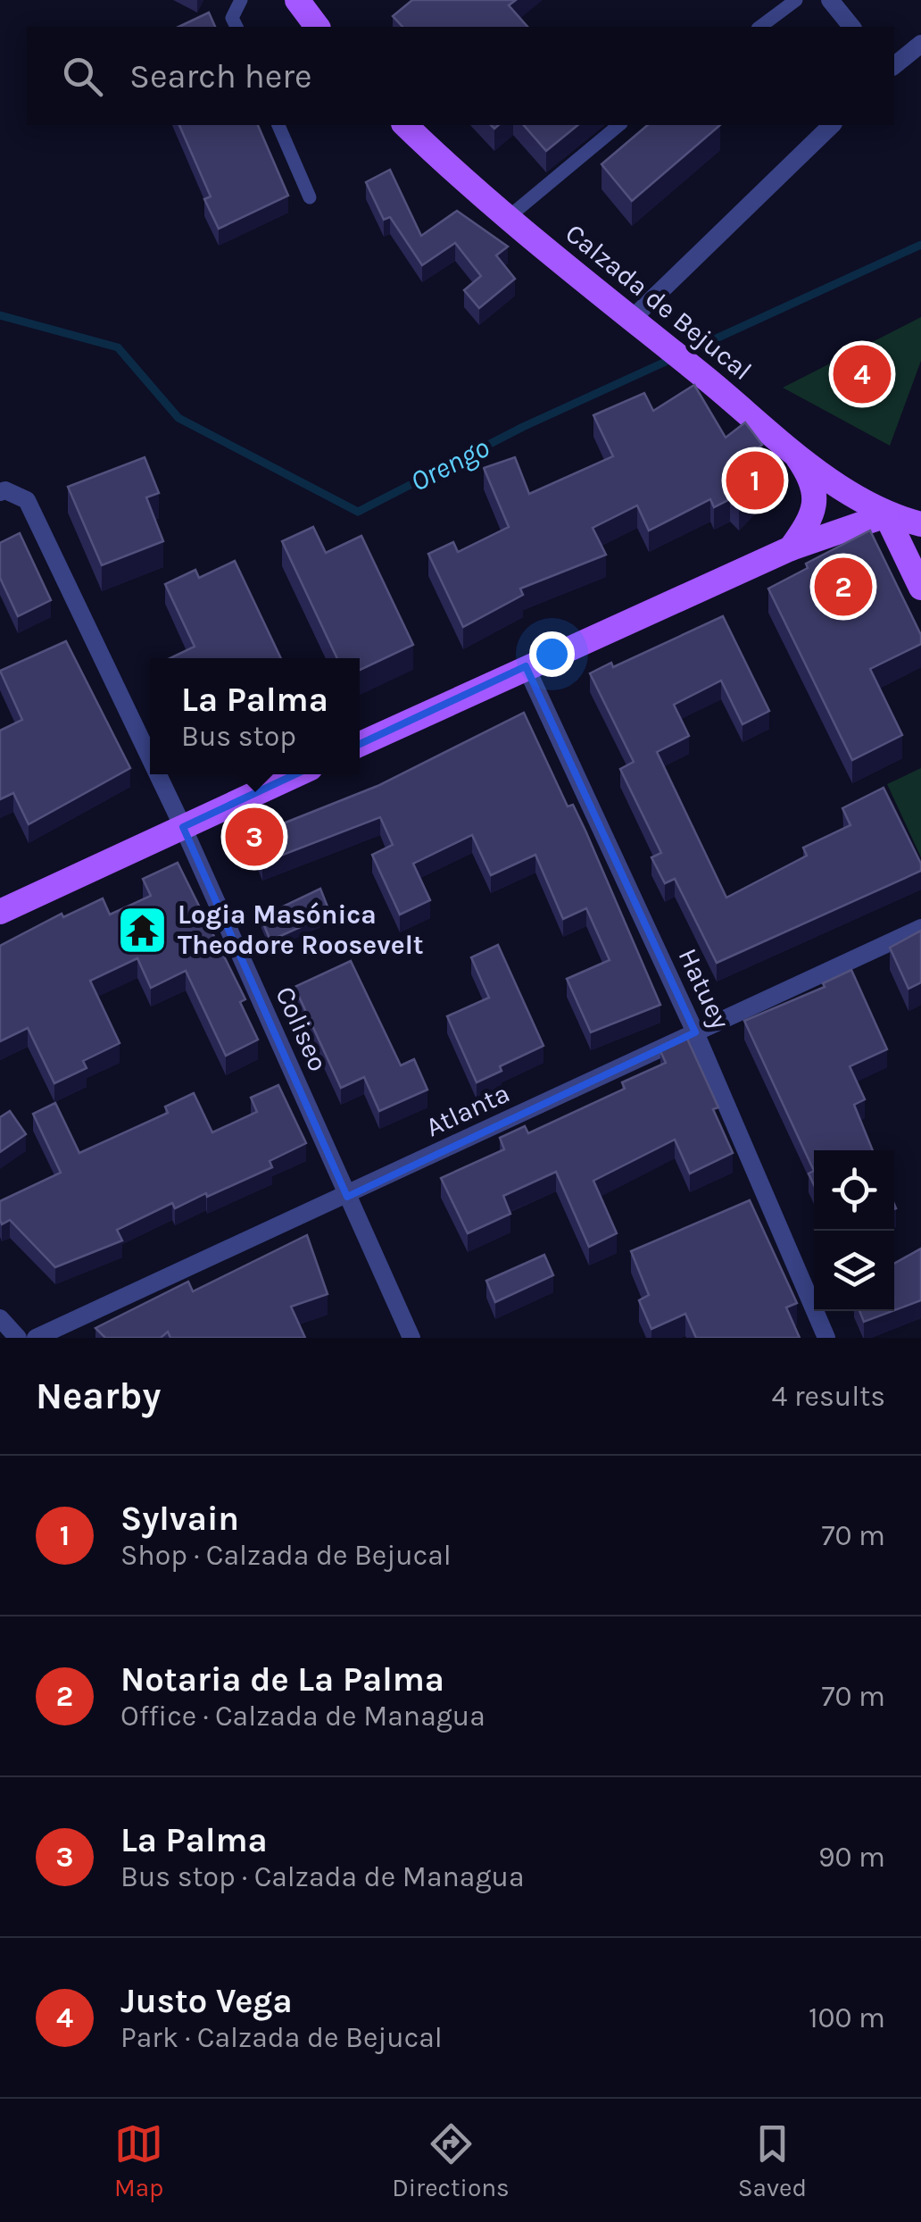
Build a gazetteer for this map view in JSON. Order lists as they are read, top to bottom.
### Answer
{
  "streets": {
    "main road": ["Calzada de Bejucal"],
    "street": ["Hatuey", "Coliseo", "Atlanta"]
  },
  "crossings": [
    ["Hatuey", "Atlanta"],
    ["Coliseo", "Atlanta"]
  ],
  "water": ["Orengo"],
  "places": {
    "temple": ["Logia Masónica Theodore Roosevelt"]
  },
  "page": {
    "search": "Search here",
    "pins": [
      "4",
      "1",
      "2",
      "3"
    ],
    "popup": ["La Palma", "Bus stop"],
    "heading": ["Nearby", "4 results"],
    "list": [
      {
        "mark": "1",
        "name": "Sylvain",
        "note": "Shop · Calzada de Bejucal",
        "value": "70 m"
      },
      {
        "mark": "2",
        "name": "Notaria de La Palma",
        "note": "Office · Calzada de Managua",
        "value": "70 m"
      },
      {
        "mark": "3",
        "name": "La Palma",
        "note": "Bus stop · Calzada de Managua",
        "value": "90 m"
      },
      {
        "mark": "4",
        "name": "Justo Vega",
        "note": "Park · Calzada de Bejucal",
        "value": "100 m"
      }
    ],
    "nav": ["Map", "Directions", "Saved"]
  }
}
